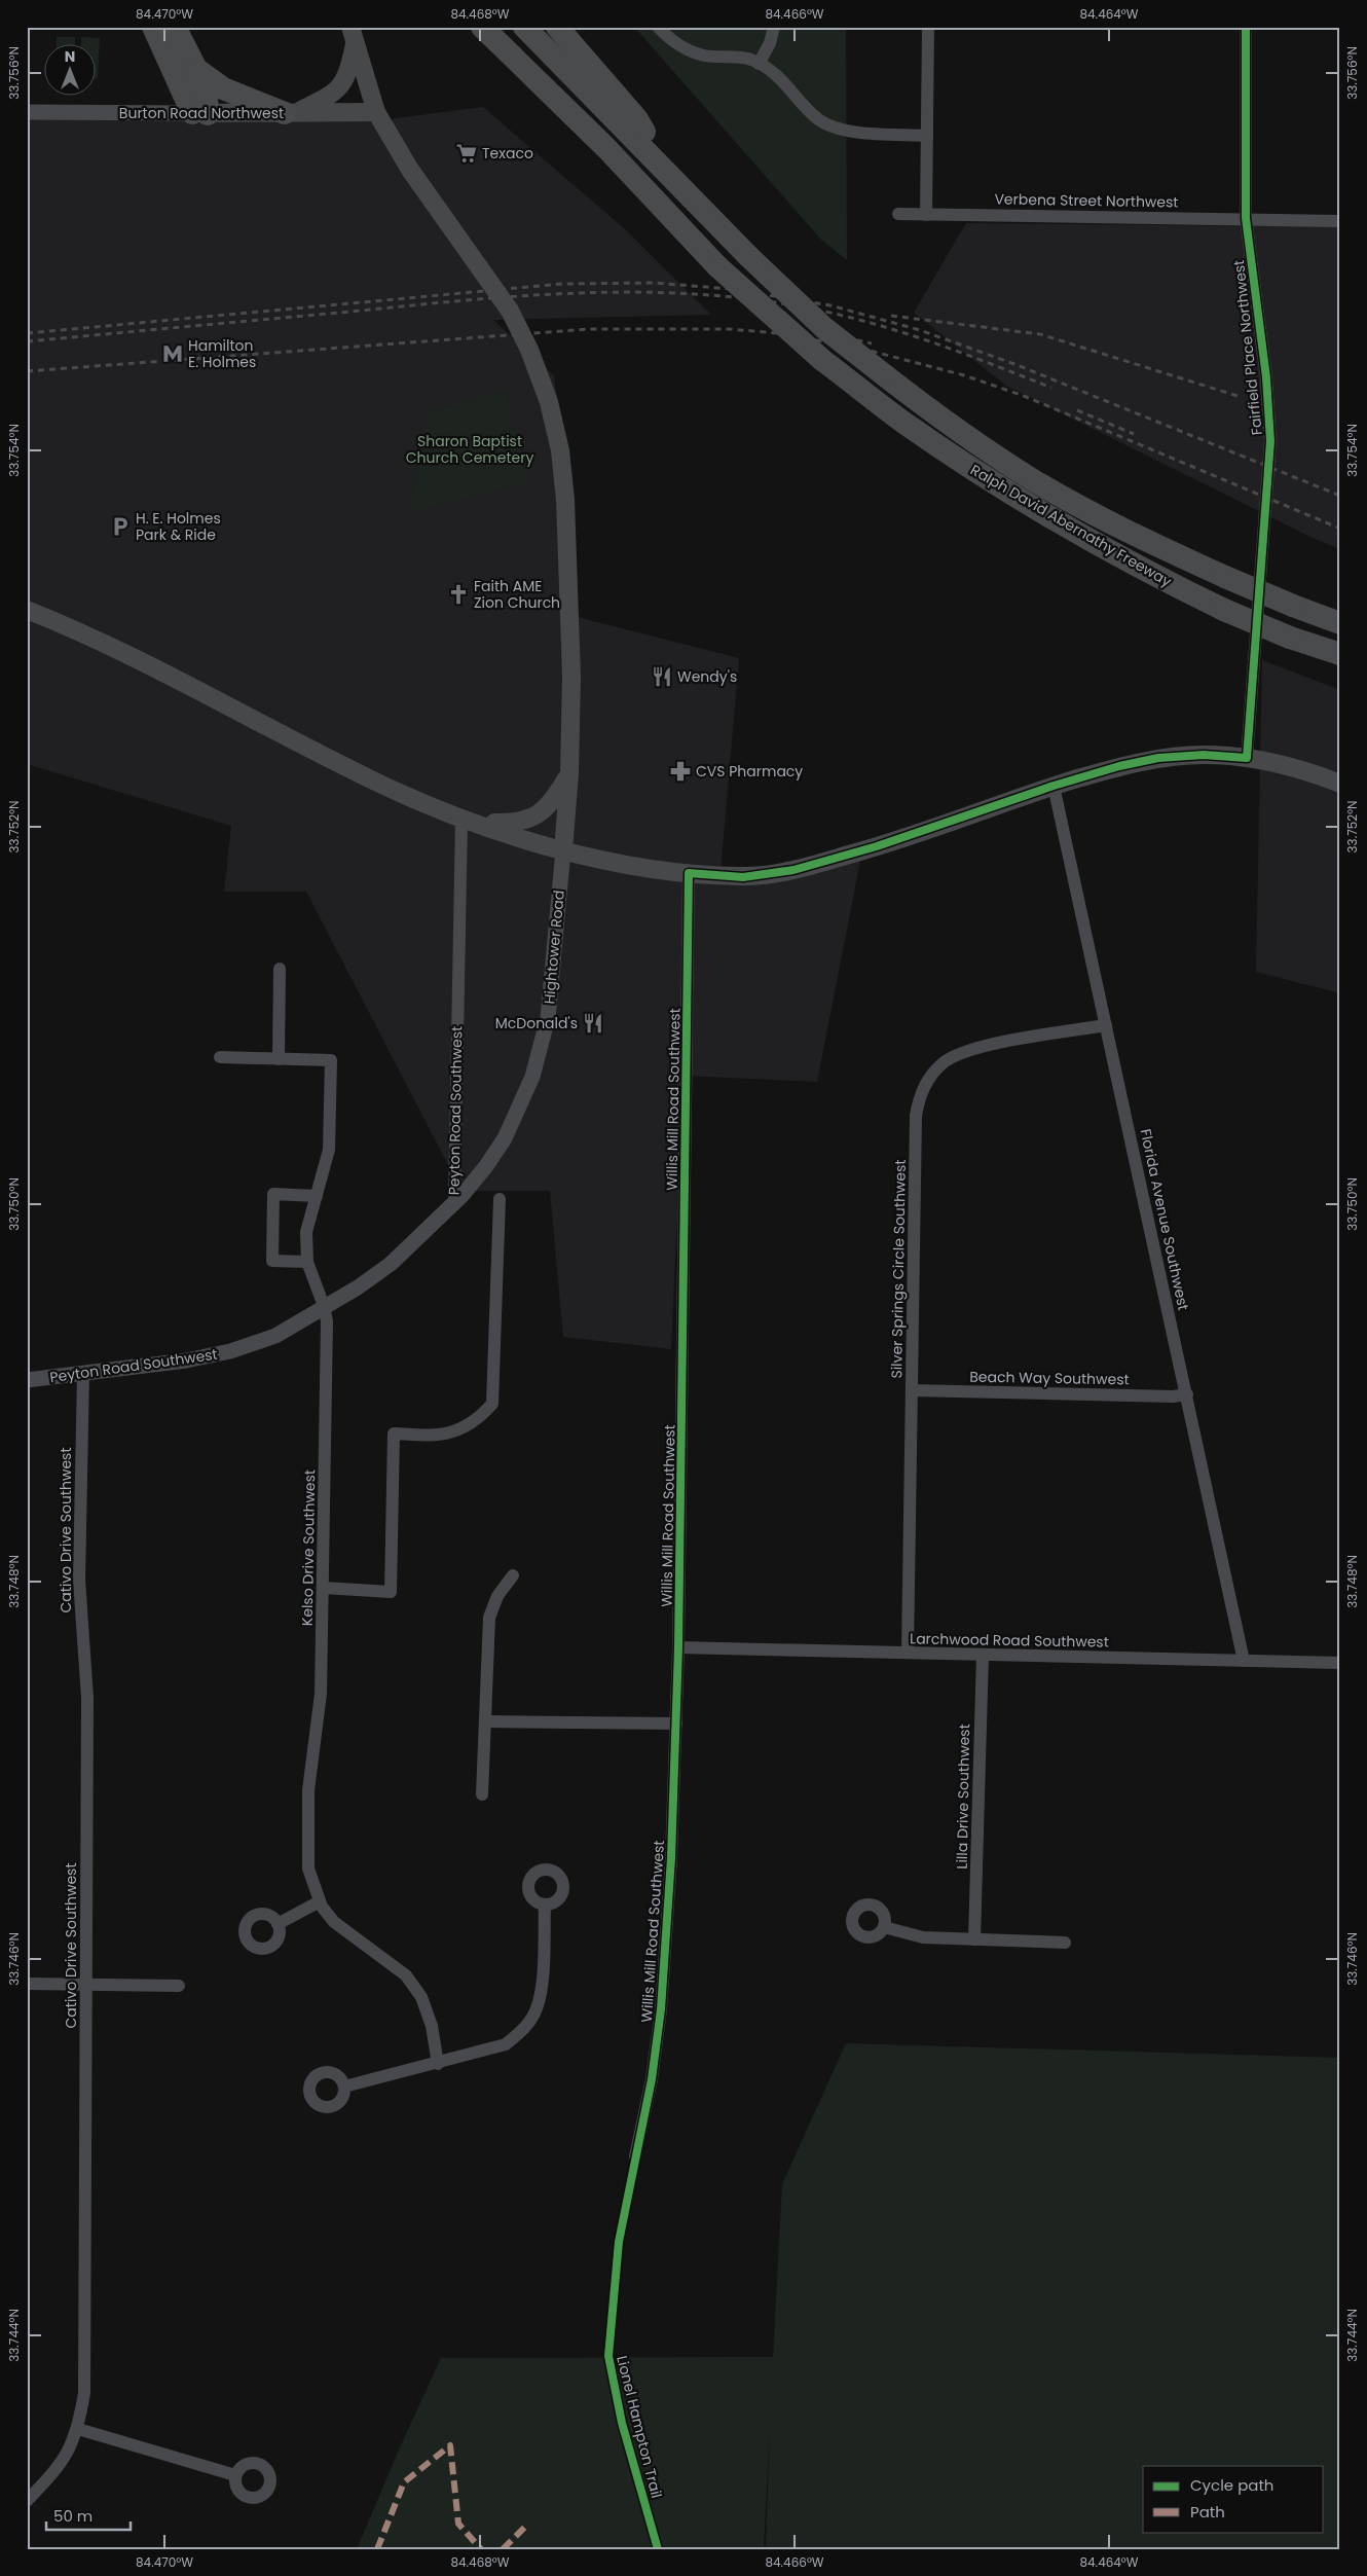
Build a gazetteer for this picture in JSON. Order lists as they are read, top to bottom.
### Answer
{
  "streets": {
    "highway": ["Ralph David Abernathy Freeway"],
    "main road": ["Burton Road Northwest"],
    "street": [
      "Verbena Street Northwest",
      "Fairfield Place Northwest",
      "Hightower Road",
      "Willis Mill Road Southwest",
      "Peyton Road Southwest",
      "Florida Avenue Southwest",
      "Silver Springs Circle Southwest",
      "Beach Way Southwest",
      "Cativo Drive Southwest",
      "Kelso Drive Southwest",
      "Larchwood Road Southwest",
      "Lilla Drive Southwest"
    ],
    "cycle path": ["Lionel Hampton Trail"]
  },
  "crossings": [
    ["Verbena Street Northwest", "Fairfield Place Northwest"],
    ["Hightower Road", "Peyton Road Southwest"],
    ["Willis Mill Road Southwest", "Larchwood Road Southwest"],
    ["Peyton Road Southwest", "Cativo Drive Southwest"],
    ["Peyton Road Southwest", "Kelso Drive Southwest"],
    ["Florida Avenue Southwest", "Silver Springs Circle Southwest"],
    ["Florida Avenue Southwest", "Beach Way Southwest"],
    ["Florida Avenue Southwest", "Larchwood Road Southwest"],
    ["Silver Springs Circle Southwest", "Beach Way Southwest"],
    ["Silver Springs Circle Southwest", "Larchwood Road Southwest"],
    ["Larchwood Road Southwest", "Lilla Drive Southwest"]
  ],
  "parks": ["Sharon Baptist Church Cemetery"],
  "places": {
    "supermarket": ["Texaco"],
    "metro station": ["Hamilton E. Holmes"],
    "parking": ["H. E. Holmes Park & Ride"],
    "church": ["Faith AME Zion Church"],
    "restaurant": ["Wendy's", "McDonald's"],
    "pharmacy": ["CVS Pharmacy"]
  },
  "legend": ["Cycle path", "Path"],
  "scale_bar": "50 m",
  "north": "top",
  "coordinates": [
    "84.470°W",
    "84.468°W",
    "84.466°W",
    "84.464°W",
    "33.756°N",
    "33.754°N",
    "33.752°N",
    "33.750°N",
    "33.748°N",
    "33.746°N",
    "33.744°N"
  ]
}
